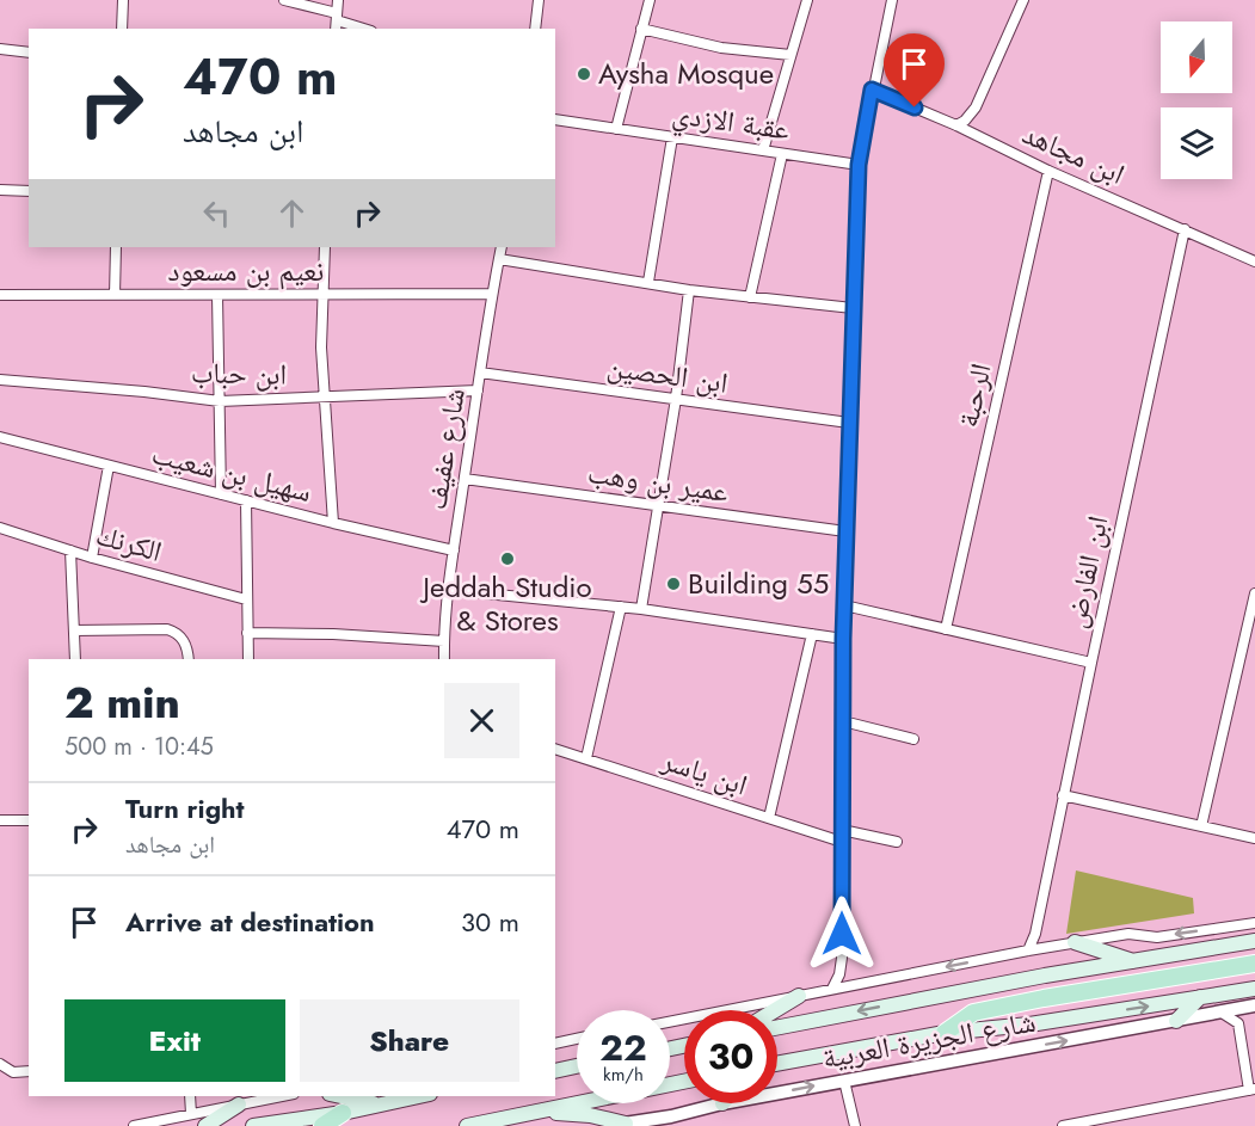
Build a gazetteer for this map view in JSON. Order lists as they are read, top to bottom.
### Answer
{
  "streets": {
    "main road": ["شارع الجزيرة العربية"],
    "street": [
      "عقبة الازدي",
      "ابن مجاهد",
      "نعيم بن مسعود",
      "ابن حباب",
      "ابن الحصين",
      "الرحبة",
      "شارع عفيف",
      "سهيل بن شعيب",
      "عمير بن وهب",
      "الكرنك",
      "ابن الفارض",
      "ابن ياسر"
    ]
  },
  "crossings": [
    ["ابن مجاهد", "الرحبة"],
    ["ابن مجاهد", "ابن الفارض"],
    ["نعيم بن مسعود", "شارع عفيف"],
    ["ابن حباب", "شارع عفيف"],
    ["ابن الحصين", "شارع عفيف"],
    ["شارع عفيف", "سهيل بن شعيب"],
    ["شارع عفيف", "عمير بن وهب"]
  ],
  "places": ["Aysha Mosque", "Jeddah Studio & Stores", "Building 55"],
  "north": "bottom",
  "page": {
    "turn": ["470 m", "ابن مجاهد"],
    "heading": ["2 min", "500 m · 10:45"],
    "list": [
      {
        "name": "Turn right",
        "note": "ابن مجاهد",
        "value": "470 m"
      },
      {
        "name": "Arrive at destination",
        "value": "30 m"
      }
    ],
    "buttons": ["Exit", "Share"],
    "speed": "22 km/h",
    "limit": "30"
  }
}
